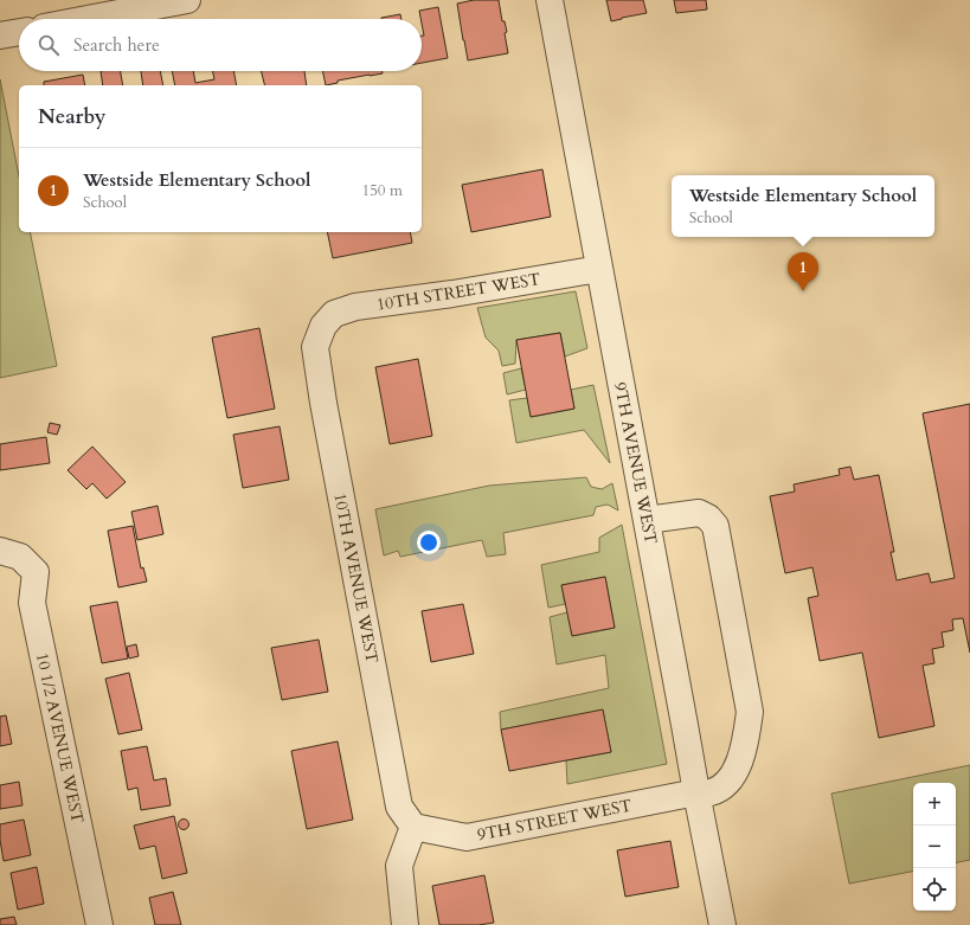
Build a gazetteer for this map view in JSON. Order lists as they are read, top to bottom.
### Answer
{
  "streets": {
    "street": [
      "10TH STREET WEST",
      "9TH AVENUE WEST",
      "10TH AVENUE WEST",
      "10 1/2 AVENUE WEST",
      "9TH STREET WEST"
    ]
  },
  "crossings": [
    ["10TH STREET WEST", "9TH AVENUE WEST"],
    ["10TH STREET WEST", "10TH AVENUE WEST"],
    ["9TH AVENUE WEST", "9TH STREET WEST"],
    ["10TH AVENUE WEST", "9TH STREET WEST"]
  ],
  "page": {
    "search": "Search here",
    "heading": "Nearby",
    "list": [
      {
        "mark": "1",
        "name": "Westside Elementary School",
        "note": "School",
        "value": "150 m"
      }
    ],
    "popup": ["Westside Elementary School", "School"],
    "pins": "1",
    "map_buttons": ["+", "−"]
  }
}
